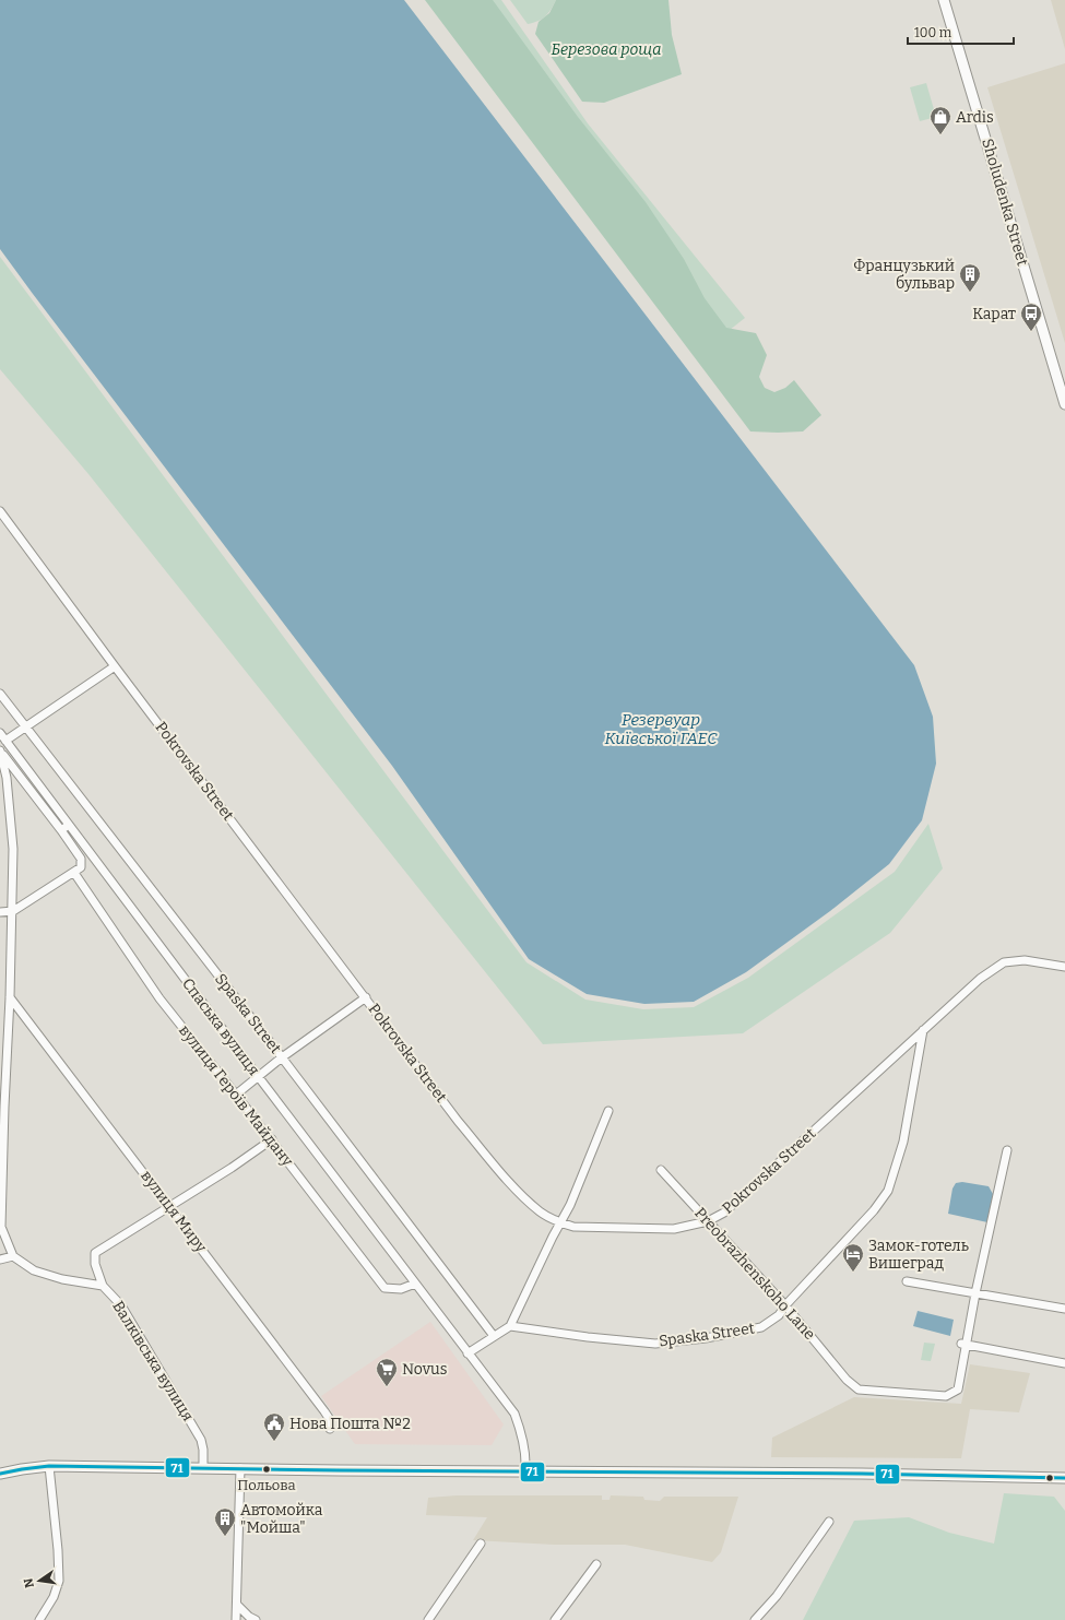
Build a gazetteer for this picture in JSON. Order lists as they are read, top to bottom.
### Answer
{
  "streets": {
    "main road": ["Sholudenka Street"],
    "street": [
      "Pokrovska Street",
      "Spaska Street",
      "Спаська вулиця",
      "вулиця Героїв Майдану",
      "вулиця Миру",
      "Preobrazhenskoho Lane",
      "Валківська вулиця"
    ]
  },
  "crossings": [
    ["Pokrovska Street", "Spaska Street"],
    ["Pokrovska Street", "Preobrazhenskoho Lane"],
    ["Spaska Street", "Preobrazhenskoho Lane"],
    ["Спаська вулиця", "вулиця Героїв Майдану"]
  ],
  "water": ["Резервуар Київської ГАЕС"],
  "parks": ["Березова роща"],
  "places": {
    "shop": ["Ardis"],
    "building": ["Французький бульвар", "Автомойка \"Мойша\""],
    "bus stop": ["Карат"],
    "hotel": ["Замок-готель Вишеград"],
    "supermarket": ["Novus"],
    "public building": ["Нова Пошта №2"],
    "other": ["Польова"]
  },
  "lines": ["transit line 71"],
  "scale_bar": "100 m",
  "north": "left"
}
